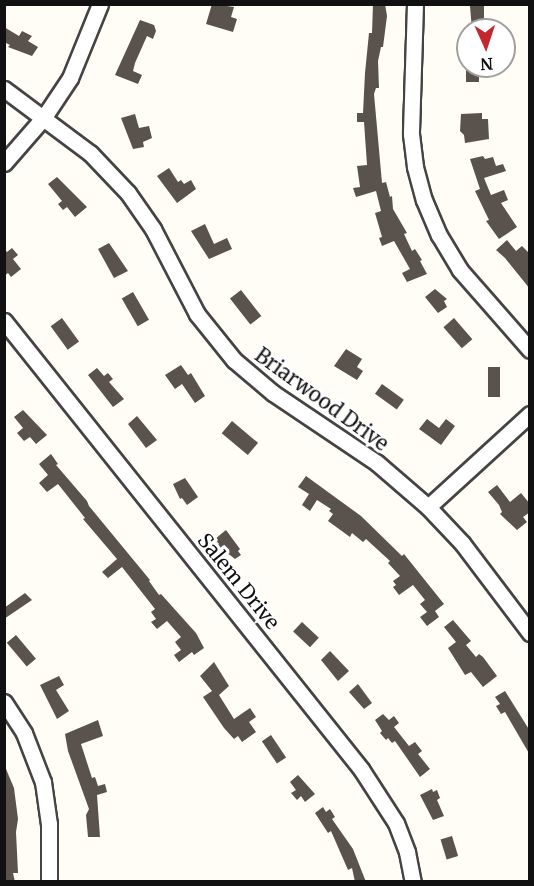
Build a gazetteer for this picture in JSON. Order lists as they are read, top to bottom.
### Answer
{
  "streets": {
    "street": ["Briarwood Drive", "Salem Drive"]
  },
  "north": "bottom"
}
